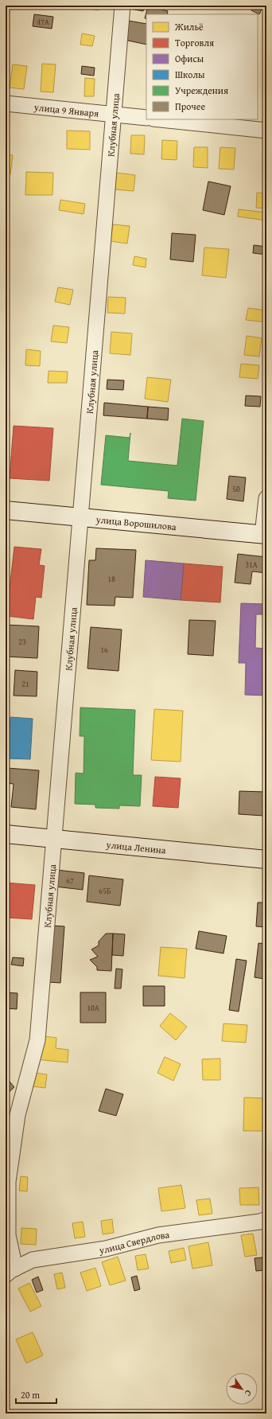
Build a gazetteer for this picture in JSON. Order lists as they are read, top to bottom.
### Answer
{
  "streets": {
    "main road": ["улица Ворошилова", "улица Ленина"],
    "street": ["улица 9 Января", "Клубная улица", "улица Свердлова"]
  },
  "crossings": [
    ["улица 9 Января", "Клубная улица"],
    ["Клубная улица", "улица Ворошилова"],
    ["Клубная улица", "улица Ленина"],
    ["Клубная улица", "улица Свердлова"]
  ],
  "house_numbers": [
    "47А",
    "50",
    "31А",
    "18",
    "23",
    "16",
    "21",
    "67",
    "65Б",
    "10А"
  ],
  "legend": [
    "Жильё",
    "Торговля",
    "Офисы",
    "Школы",
    "Учреждения",
    "Прочее"
  ],
  "scale_bar": "20 m",
  "north": "bottom right"
}
